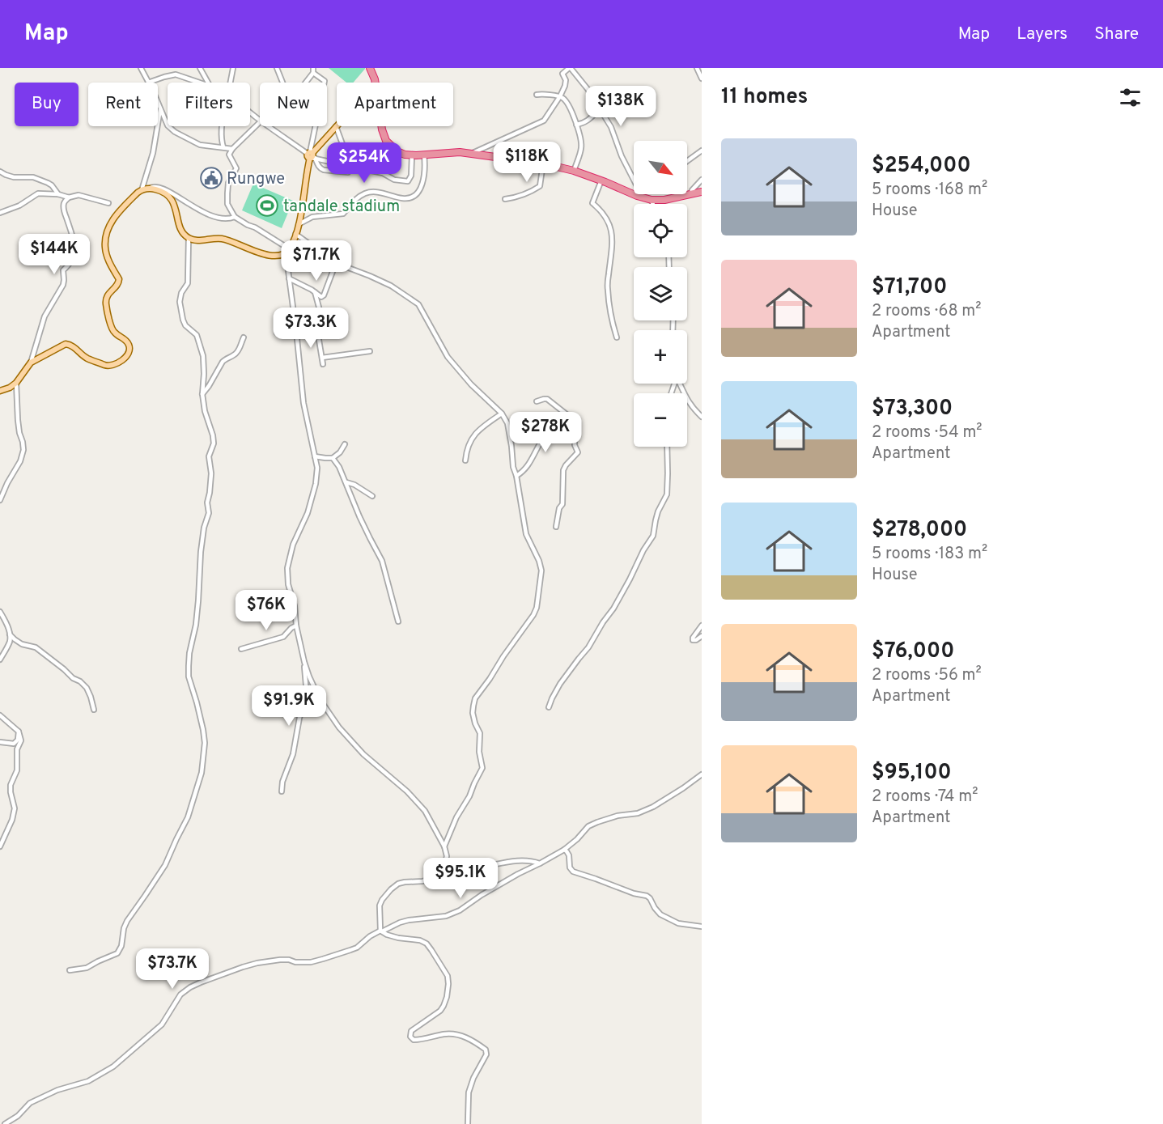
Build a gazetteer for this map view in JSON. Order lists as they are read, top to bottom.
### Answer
{
  "places": {
    "public building": ["Rungwe"],
    "sports": ["tandale stadium"]
  },
  "north": "bottom right",
  "page": {
    "header": "Map",
    "nav": ["Map", "Layers", "Share"],
    "heading": "11 homes",
    "chip": [
      "Buy",
      "Rent",
      "Filters",
      "New",
      "Apartment"
    ],
    "price": [
      "$138K",
      "$118K",
      "$254K",
      "$144K",
      "$71.7K",
      "$73.3K",
      "$278K",
      "$76K",
      "$91.9K",
      "$95.1K",
      "$73.7K"
    ],
    "list": [
      {
        "name": "$254,000",
        "note": "5 rooms · 168 m² · House"
      },
      {
        "name": "$71,700",
        "note": "2 rooms · 68 m² · Apartment"
      },
      {
        "name": "$73,300",
        "note": "2 rooms · 54 m² · Apartment"
      },
      {
        "name": "$278,000",
        "note": "5 rooms · 183 m² · House"
      },
      {
        "name": "$76,000",
        "note": "2 rooms · 56 m² · Apartment"
      },
      {
        "name": "$95,100",
        "note": "2 rooms · 74 m² · Apartment"
      }
    ],
    "map_buttons": ["+", "−"]
  }
}
